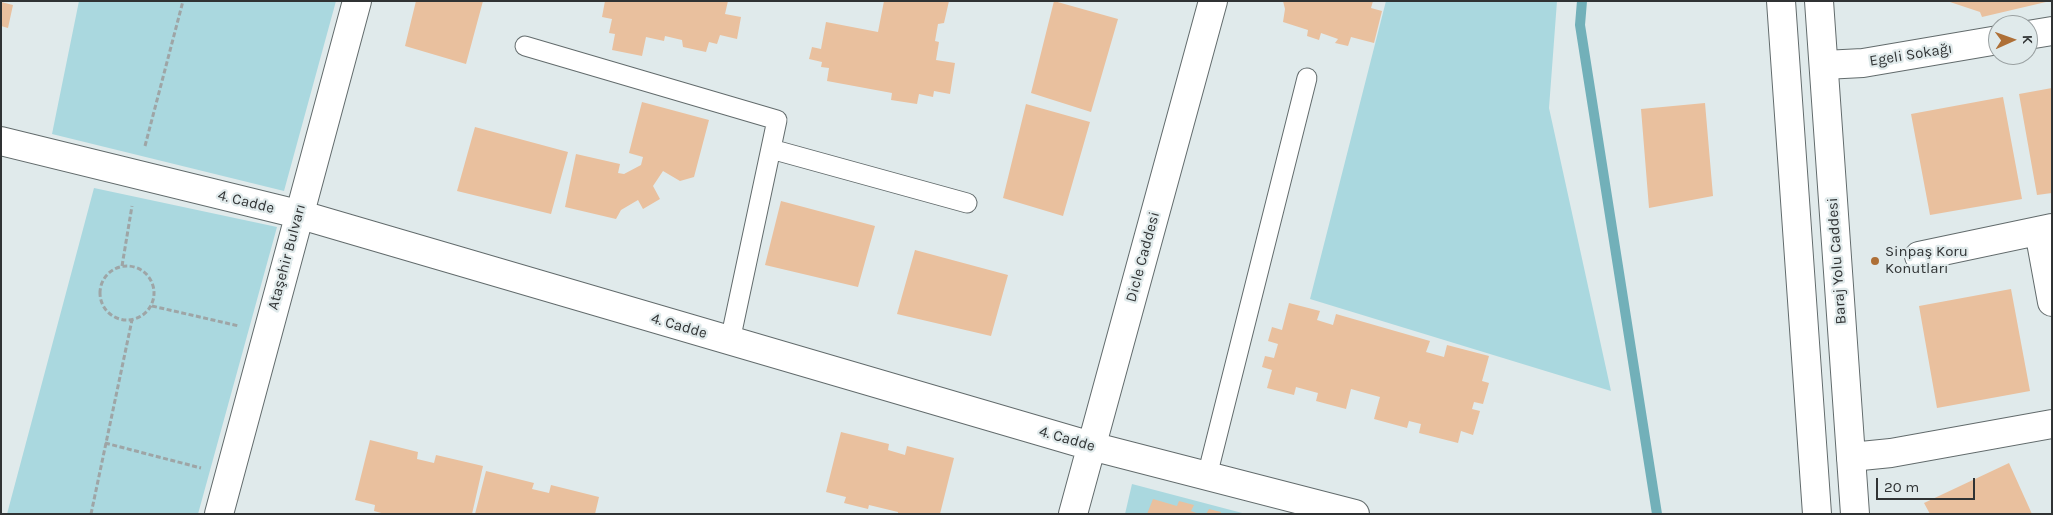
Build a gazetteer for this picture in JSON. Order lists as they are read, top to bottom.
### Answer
{
  "streets": {
    "street": [
      "Egeli Sokağı",
      "4. Cadde",
      "Ataşehir Bulvarı",
      "Dicle Caddesi",
      "Baraj Yolu Caddesi"
    ]
  },
  "crossings": [
    ["Egeli Sokağı", "Baraj Yolu Caddesi"],
    ["4. Cadde", "Ataşehir Bulvarı"],
    ["4. Cadde", "Dicle Caddesi"]
  ],
  "places": ["Sinpaş Koru Konutları"],
  "scale_bar": "20 m",
  "north": "right"
}
